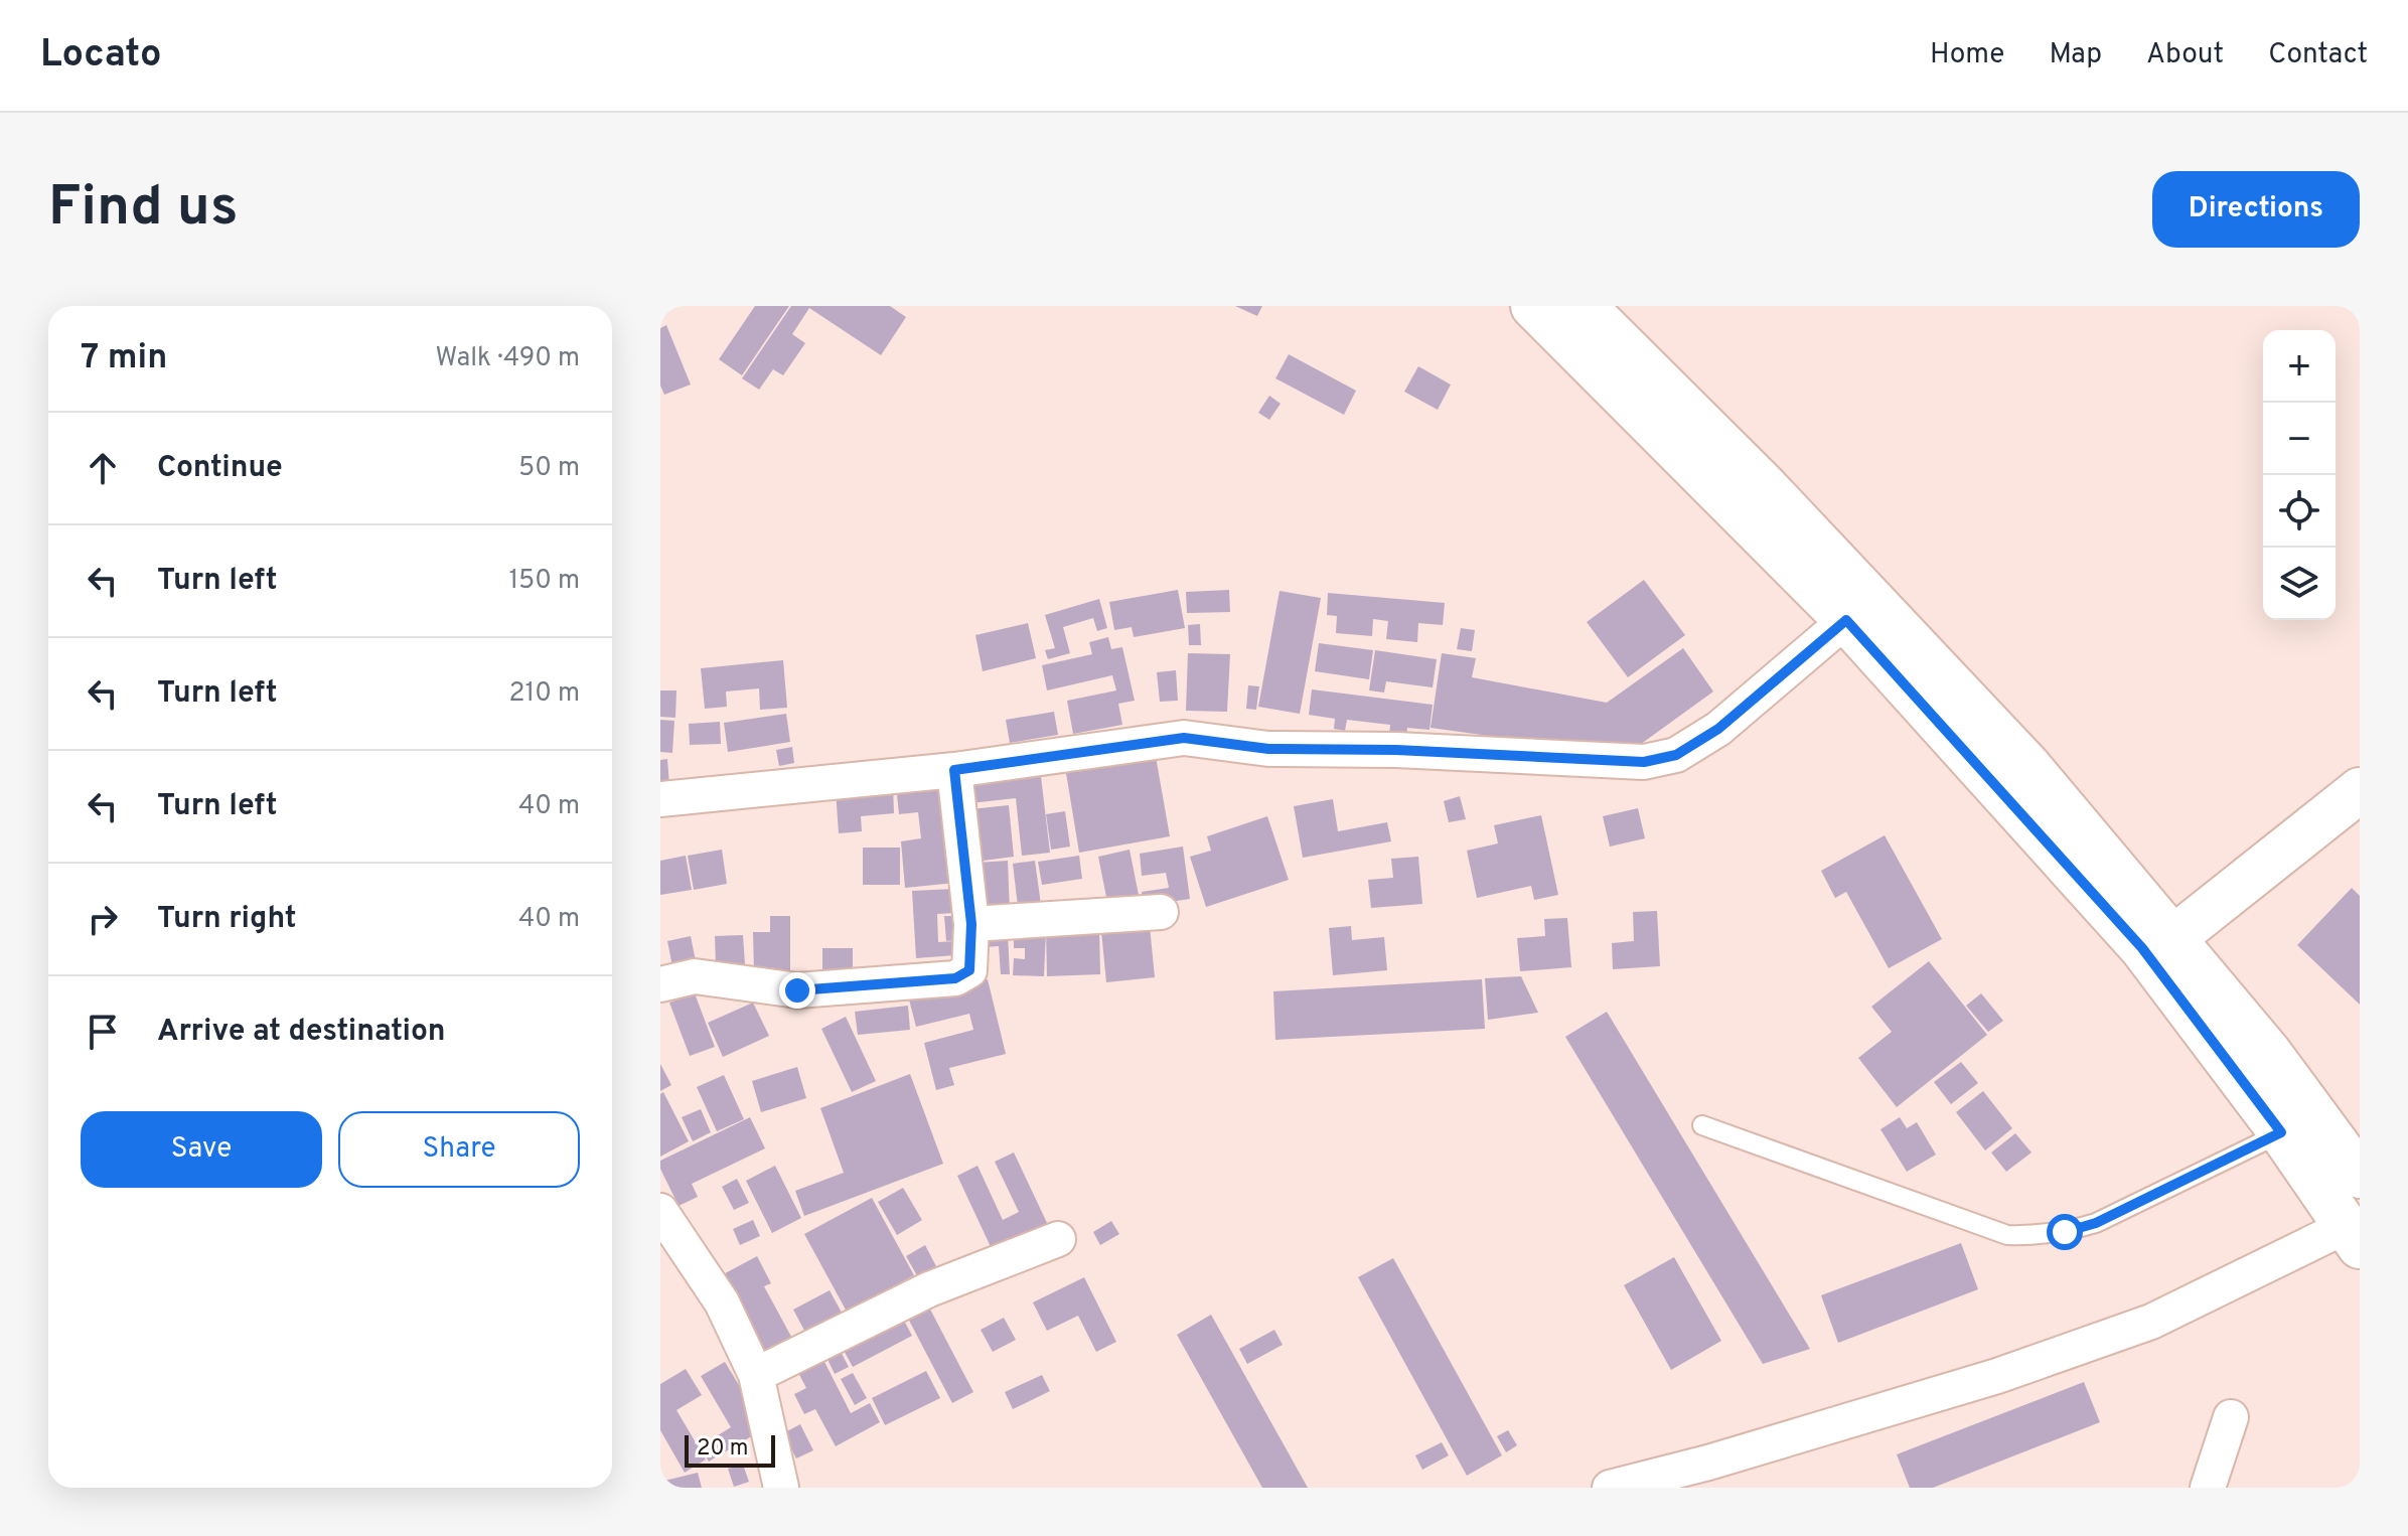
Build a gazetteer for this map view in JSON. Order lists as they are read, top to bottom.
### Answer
{
  "scale_bar": "20 m",
  "page": {
    "header": "Locato",
    "nav": [
      "Home",
      "Map",
      "About",
      "Contact"
    ],
    "buttons": [
      "Directions",
      ["Save", "Share"]
    ],
    "title": "Find us",
    "heading": ["7 min", "Walk · 490 m"],
    "map_buttons": ["+", "−"],
    "list": [
      ["Continue", "50 m"],
      ["Turn left", "150 m"],
      ["Turn left", "210 m"],
      ["Turn left", "40 m"],
      ["Turn right", "40 m"],
      "Arrive at destination"
    ],
    "scale": "20 m"
  }
}
